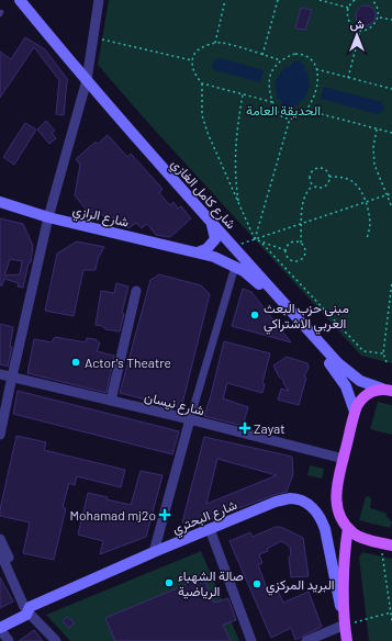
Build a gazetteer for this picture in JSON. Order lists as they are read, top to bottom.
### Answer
{
  "streets": {
    "main road": ["شارع كامل الغازي", "شارع الرازي", "شارع البحتري"],
    "street": ["شارع نيسان"]
  },
  "parks": ["الحديقة العامة"],
  "places": {
    "other": [
      "مبنى حزب البعث العربي الاشتراكي",
      "Actor's Theatre",
      "صالة الشهباء الرياضية",
      "البريد المركزي"
    ],
    "health": ["Zayat", "Mohamad mj2o"]
  },
  "north": "top"
}
